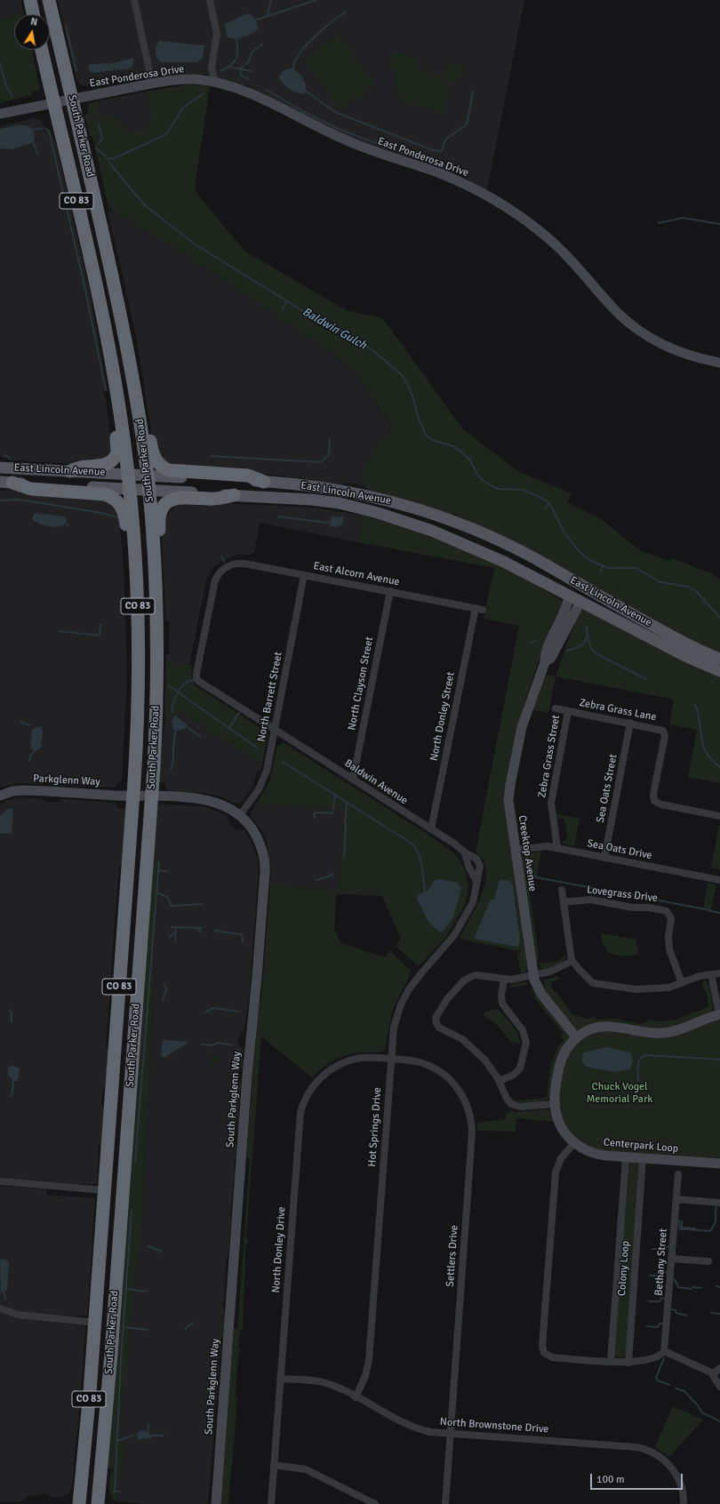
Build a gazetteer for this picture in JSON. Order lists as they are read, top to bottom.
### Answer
{
  "streets": {
    "highway": ["South Parker Road", "CO 83"],
    "main road": ["East Lincoln Avenue"],
    "street": [
      "East Ponderosa Drive",
      "East Alcorn Avenue",
      "North Clayson Street",
      "North Barrett Street",
      "Zebra Grass Lane",
      "North Donley Street",
      "Zebra Grass Street",
      "Parkglenn Way",
      "Baldwin Avenue",
      "Sea Oats Street",
      "Sea Oats Drive",
      "Creektop Avenue",
      "Lovegrass Drive",
      "South Parkglenn Way",
      "Hot Springs Drive",
      "Centerpark Loop",
      "North Donley Drive",
      "Settlers Drive",
      "Bethany Street",
      "Colony Loop",
      "North Brownstone Drive"
    ]
  },
  "crossings": [
    ["East Ponderosa Drive", "South Parker Road"],
    ["South Parker Road", "East Lincoln Avenue"],
    ["South Parker Road", "Parkglenn Way"],
    ["South Parker Road", "South Parkglenn Way"],
    ["East Lincoln Avenue", "Creektop Avenue"],
    ["East Alcorn Avenue", "North Clayson Street"],
    ["East Alcorn Avenue", "North Barrett Street"],
    ["East Alcorn Avenue", "North Donley Street"],
    ["East Alcorn Avenue", "Baldwin Avenue"],
    ["North Clayson Street", "Baldwin Avenue"],
    ["North Barrett Street", "Baldwin Avenue"],
    ["North Barrett Street", "South Parkglenn Way"],
    ["Zebra Grass Lane", "Zebra Grass Street"],
    ["Zebra Grass Lane", "Sea Oats Street"],
    ["North Donley Street", "Baldwin Avenue"],
    ["Zebra Grass Street", "Sea Oats Drive"],
    ["Parkglenn Way", "South Parkglenn Way"],
    ["Baldwin Avenue", "Hot Springs Drive"],
    ["Sea Oats Street", "Sea Oats Drive"],
    ["Sea Oats Drive", "Creektop Avenue"],
    ["Creektop Avenue", "Centerpark Loop"],
    ["Hot Springs Drive", "North Donley Drive"],
    ["Hot Springs Drive", "Settlers Drive"],
    ["Hot Springs Drive", "North Brownstone Drive"],
    ["Centerpark Loop", "Colony Loop"],
    ["North Donley Drive", "Settlers Drive"],
    ["North Donley Drive", "North Brownstone Drive"],
    ["Settlers Drive", "North Brownstone Drive"]
  ],
  "water": ["Baldwin Gulch"],
  "parks": ["Chuck Vogel Memorial Park"],
  "scale_bar": "100 m",
  "north": "top"
}
